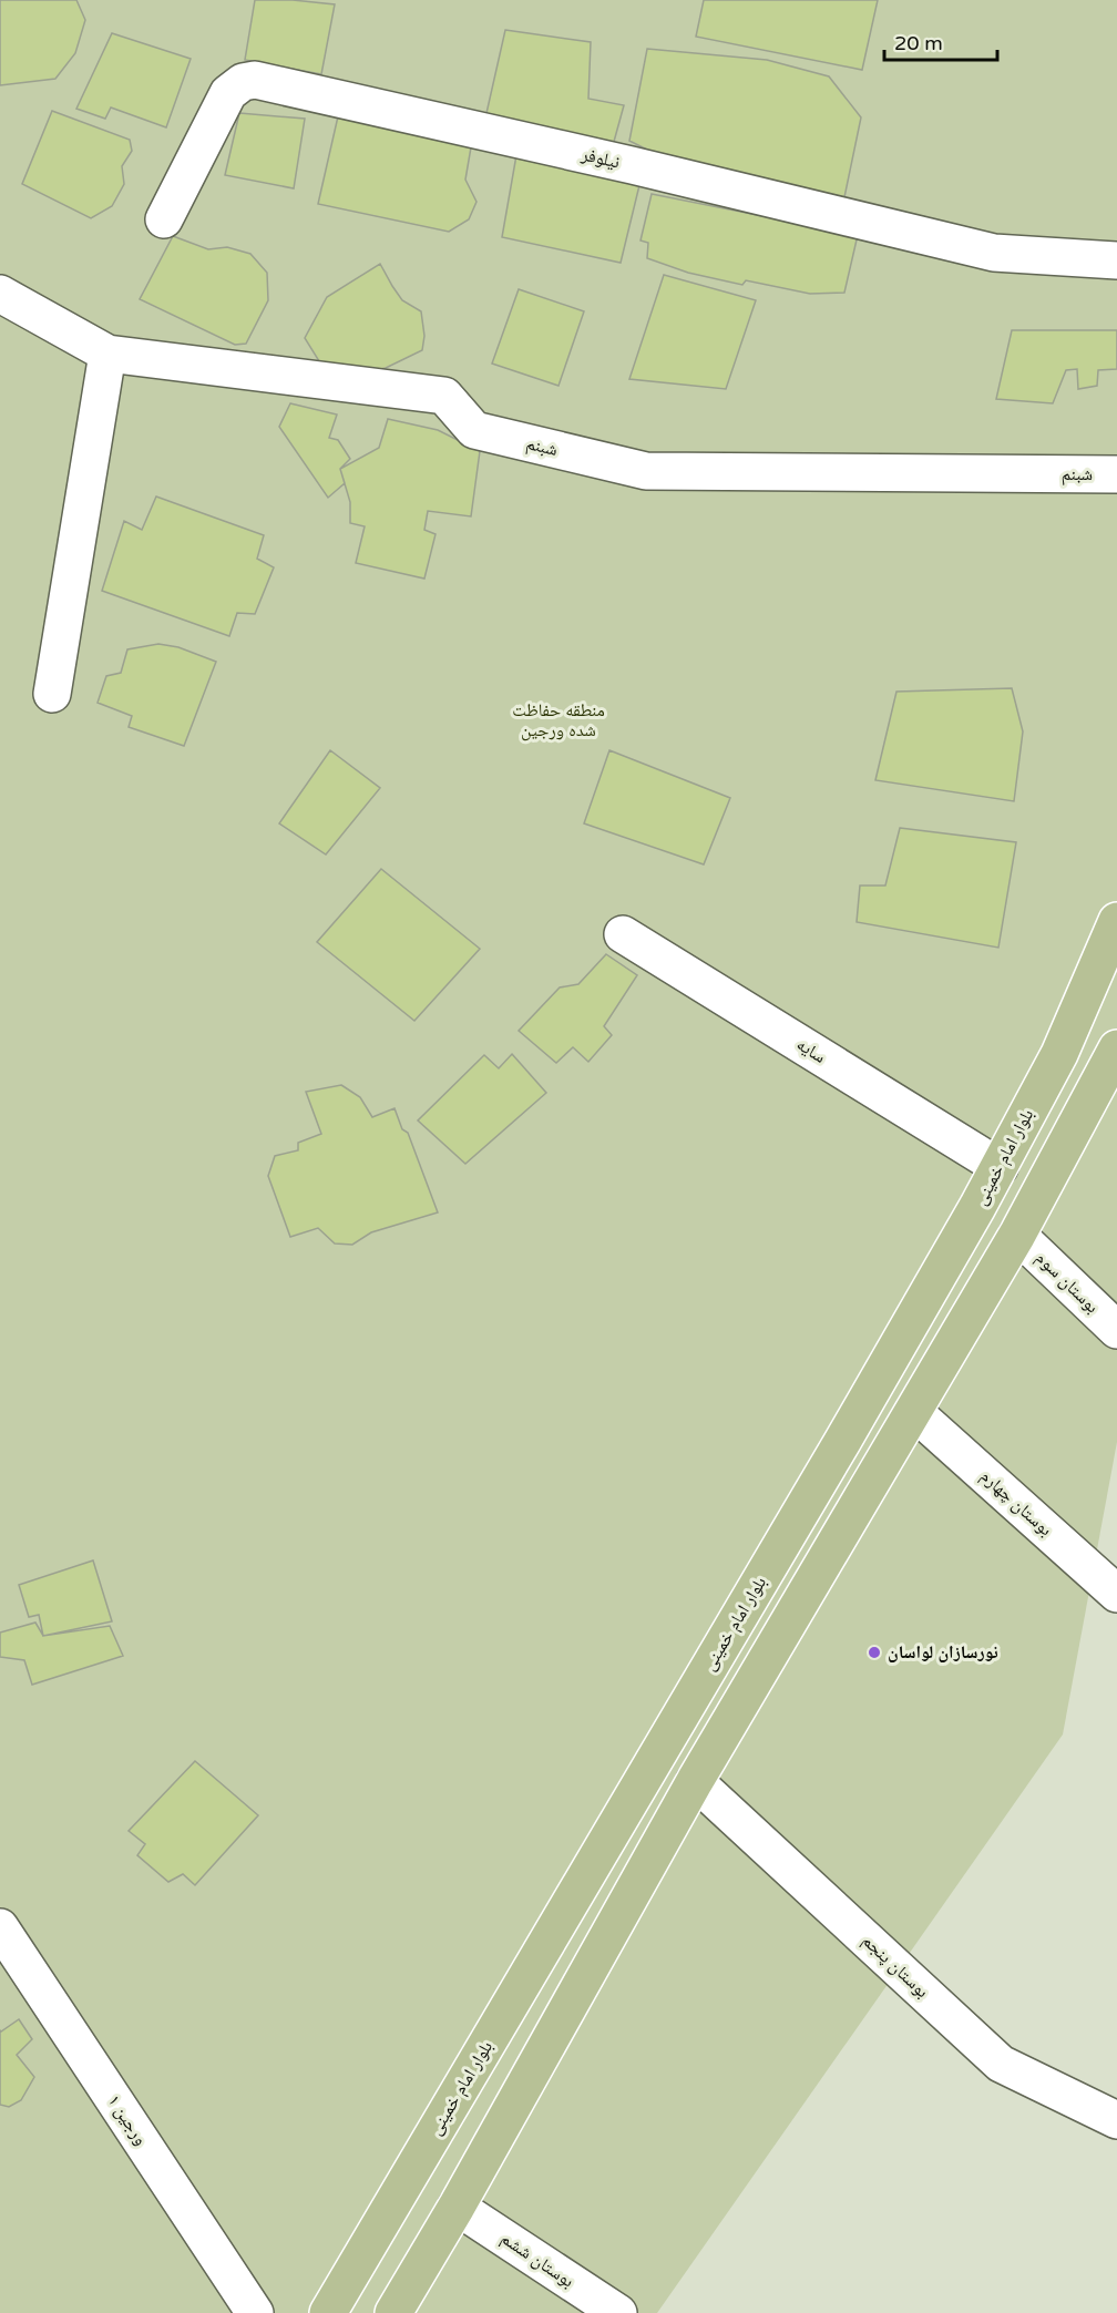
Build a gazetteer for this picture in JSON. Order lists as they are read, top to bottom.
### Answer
{
  "streets": {
    "main road": ["بلوار امام خمینی"],
    "street": [
      "نیلوفر",
      "شبنم",
      "سایه",
      "بوستان سوم",
      "بوستان چهارم",
      "بوستان پنجم",
      "ورجین ۱",
      "بوستان ششم"
    ]
  },
  "crossings": [
    ["سایه", "بلوار امام خمینی"]
  ],
  "parks": ["منطقه حفاظت شده ورجین"],
  "places": ["نورسازان لواسان"],
  "scale_bar": "20 m"
}
